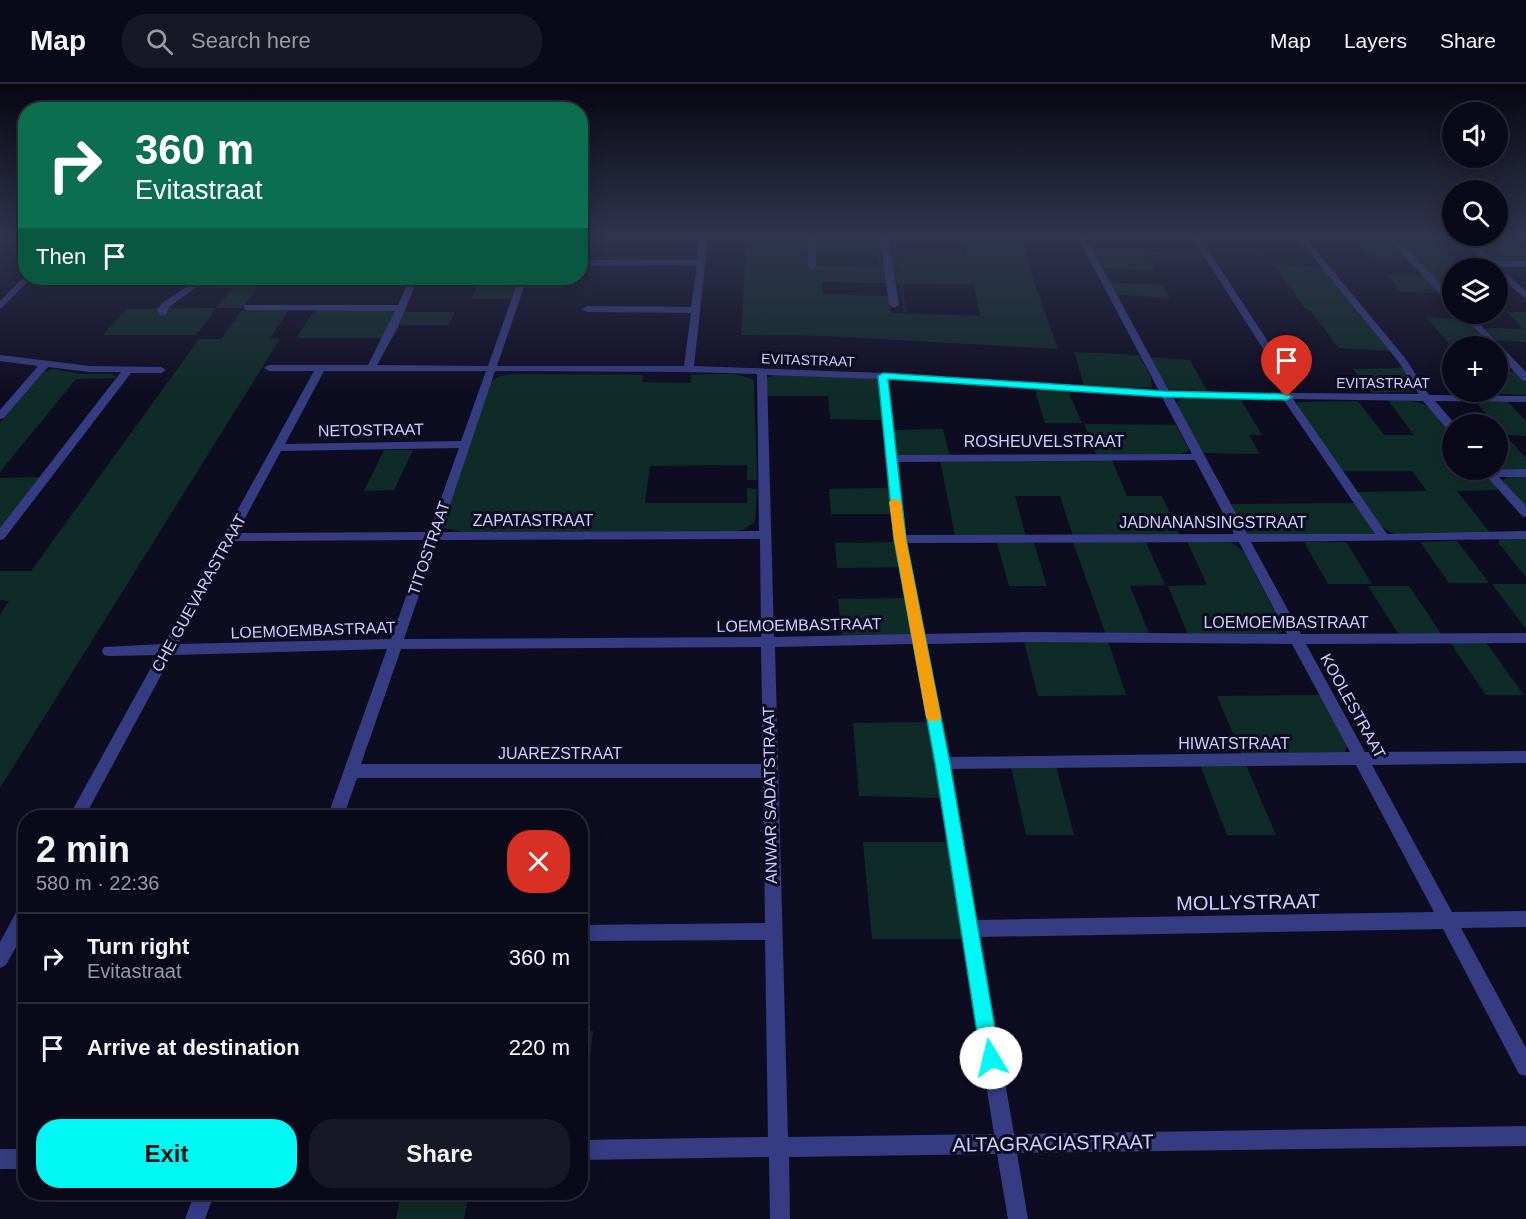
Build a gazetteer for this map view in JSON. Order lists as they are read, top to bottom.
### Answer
{
  "streets": {
    "street": [
      "EVITASTRAAT",
      "NETOSTRAAT",
      "ROSHEUVELSTRAAT",
      "ZAPATASTRAAT",
      "JADNANANSINGSTRAAT",
      "TITOSTRAAT",
      "CHE GUEVARASTRAAT",
      "LOEMOEMBASTRAAT",
      "KOOLESTRAAT",
      "HIWATSTRAAT",
      "JUAREZSTRAAT",
      "ANWAR SADATSTRAAT",
      "MOLLYSTRAAT",
      "ALTAGRACIASTRAAT"
    ]
  },
  "crossings": [
    ["EVITASTRAAT", "TITOSTRAAT"],
    ["EVITASTRAAT", "CHE GUEVARASTRAAT"],
    ["EVITASTRAAT", "KOOLESTRAAT"],
    ["EVITASTRAAT", "ANWAR SADATSTRAAT"],
    ["NETOSTRAAT", "TITOSTRAAT"],
    ["NETOSTRAAT", "CHE GUEVARASTRAAT"],
    ["ROSHEUVELSTRAAT", "KOOLESTRAAT"],
    ["ZAPATASTRAAT", "TITOSTRAAT"],
    ["ZAPATASTRAAT", "CHE GUEVARASTRAAT"],
    ["ZAPATASTRAAT", "ANWAR SADATSTRAAT"],
    ["JADNANANSINGSTRAAT", "KOOLESTRAAT"],
    ["TITOSTRAAT", "LOEMOEMBASTRAAT"],
    ["TITOSTRAAT", "JUAREZSTRAAT"],
    ["CHE GUEVARASTRAAT", "LOEMOEMBASTRAAT"],
    ["LOEMOEMBASTRAAT", "KOOLESTRAAT"],
    ["LOEMOEMBASTRAAT", "ANWAR SADATSTRAAT"],
    ["KOOLESTRAAT", "HIWATSTRAAT"],
    ["KOOLESTRAAT", "MOLLYSTRAAT"],
    ["JUAREZSTRAAT", "ANWAR SADATSTRAAT"],
    ["ANWAR SADATSTRAAT", "ALTAGRACIASTRAAT"]
  ],
  "page": {
    "header": "Map",
    "search": "Search here",
    "nav": ["Map", "Layers", "Share"],
    "map_buttons": ["+", "−"],
    "turn": ["360 m", "Evitastraat"],
    "then": "Then",
    "heading": ["2 min", "580 m · 22:36"],
    "list": [
      {
        "name": "Turn right",
        "note": "Evitastraat",
        "value": "360 m"
      },
      {
        "name": "Arrive at destination",
        "value": "220 m"
      }
    ],
    "buttons": ["Exit", "Share"]
  }
}
